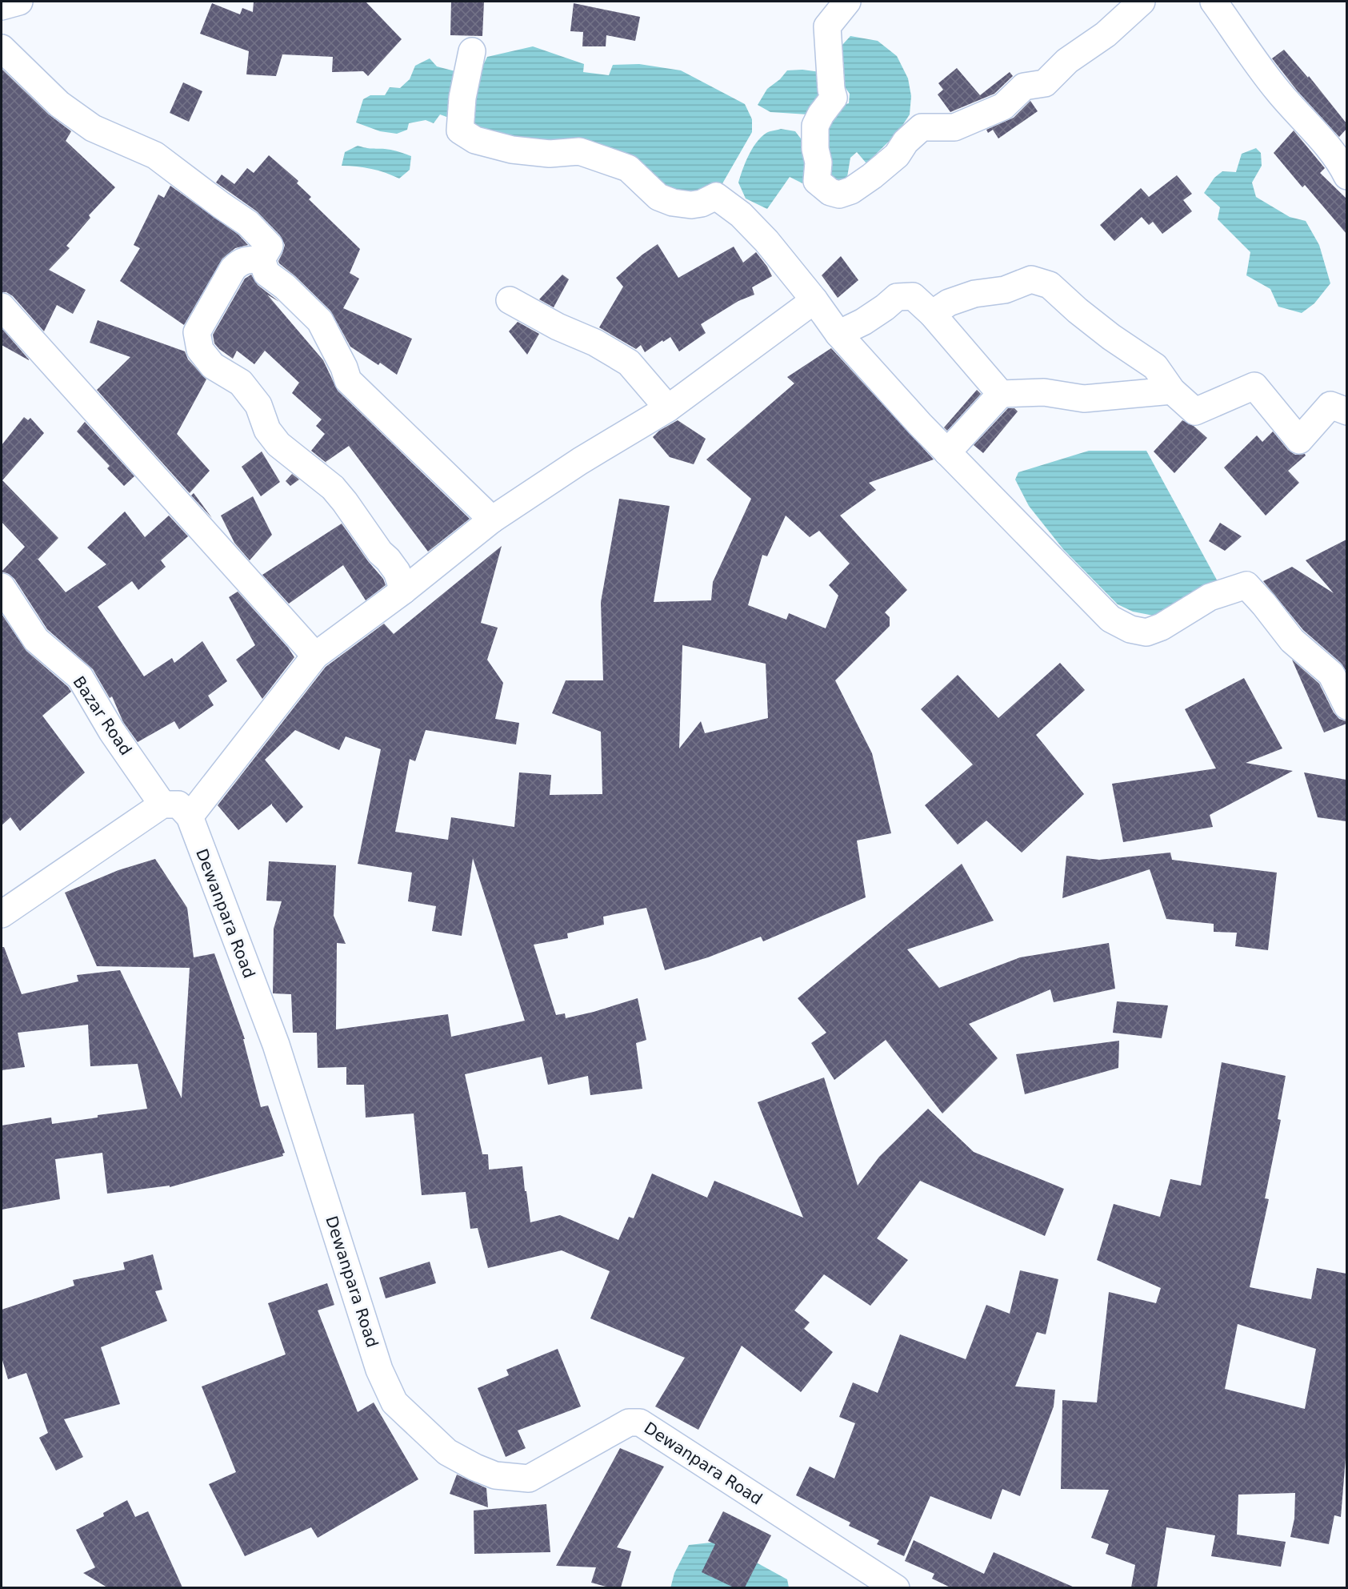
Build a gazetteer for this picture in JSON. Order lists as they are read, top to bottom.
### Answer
{
  "streets": {
    "street": ["Bazar Road", "Dewanpara Road"]
  }
}
